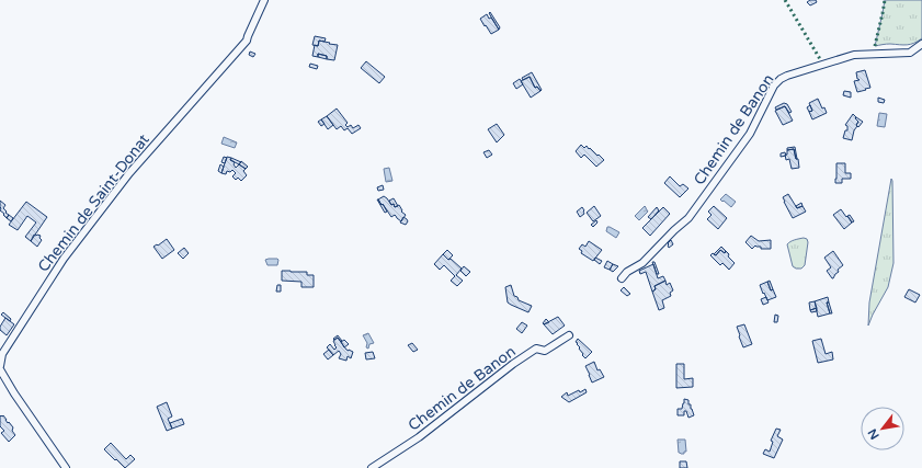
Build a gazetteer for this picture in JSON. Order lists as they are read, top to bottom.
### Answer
{
  "streets": {
    "street": ["Chemin de Banon", "Chemin de Saint-Donat"]
  },
  "north": "bottom left"
}
